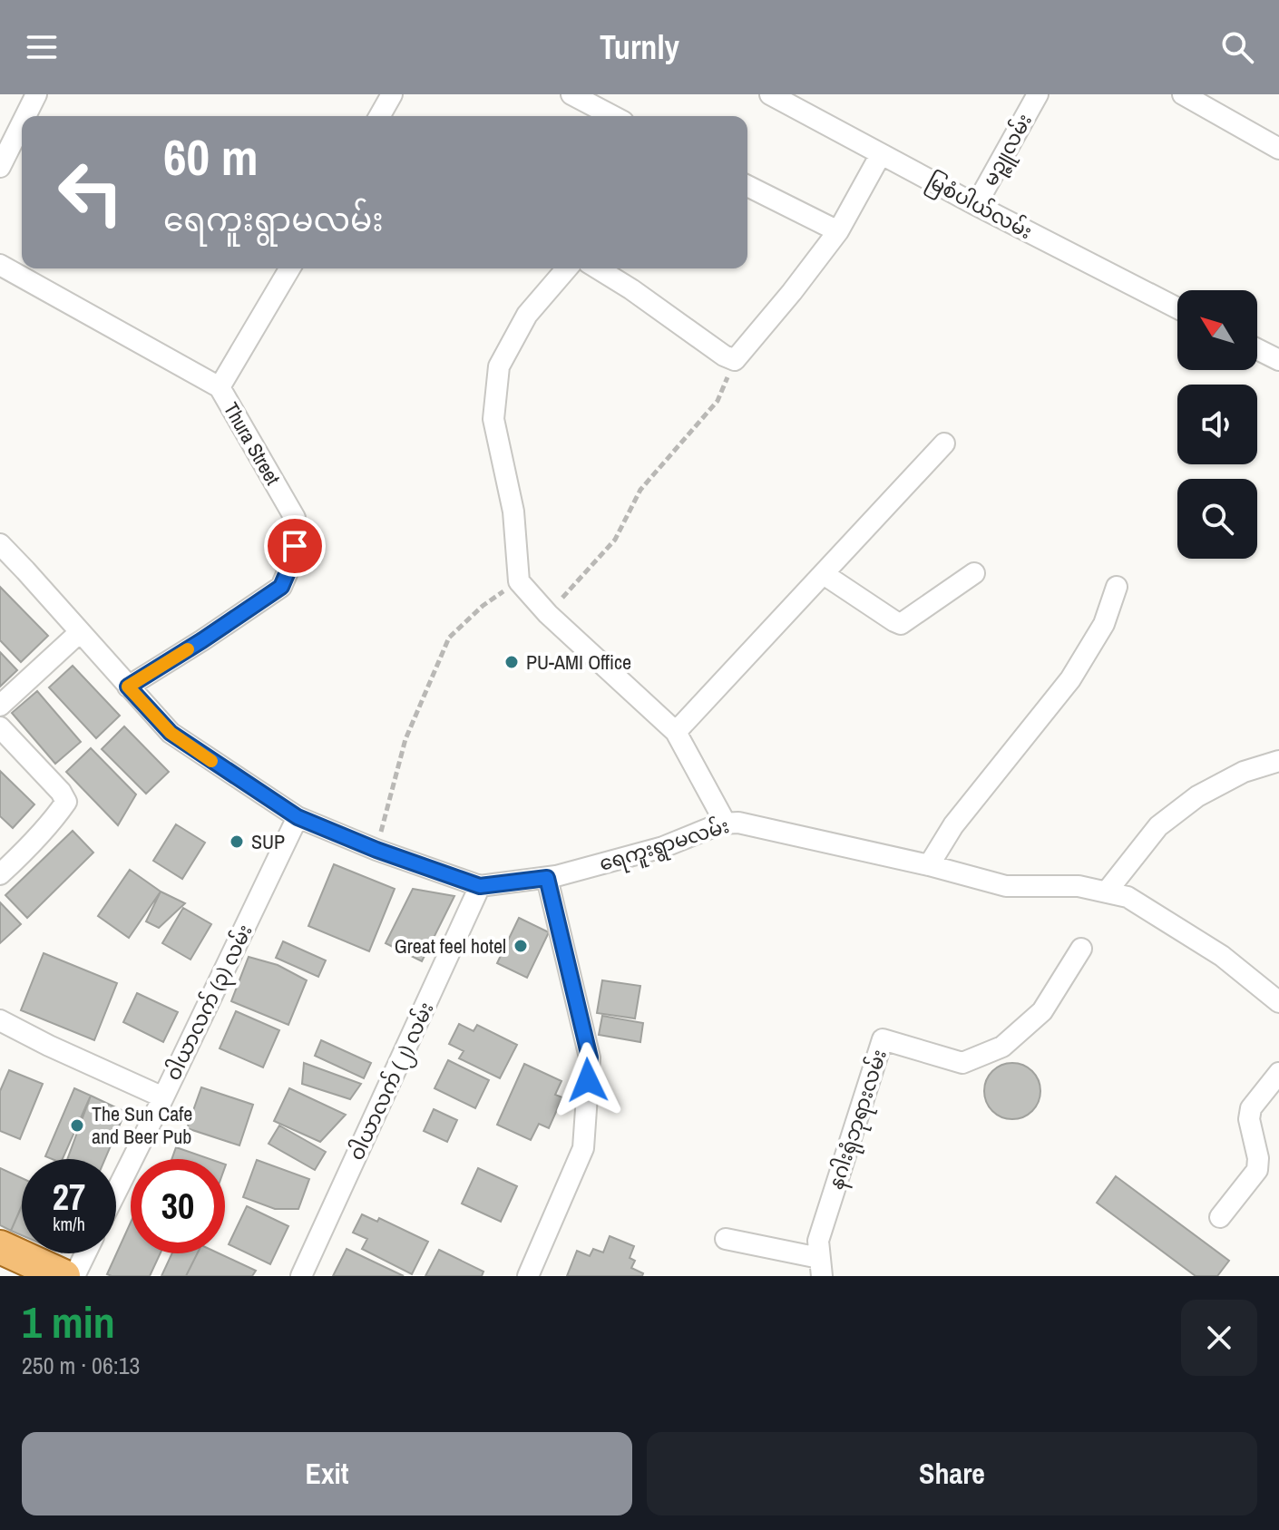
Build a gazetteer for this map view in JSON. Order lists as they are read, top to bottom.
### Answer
{
  "streets": {
    "street": [
      "မဉ္ဇူလမ်း",
      "မြစံပါယ်လမ်း",
      "Thura Street",
      "ရေကူးရွာမလမ်း",
      "ဝါယာလက် (၃) လမ်း",
      "ဝါယာလက် (၂) လမ်း",
      "နဂါးရုံဘုရားလမ်း"
    ]
  },
  "crossings": [
    ["မဉ္ဇူလမ်း", "မြစံပါယ်လမ်း"],
    ["Thura Street", "ရေကူးရွာမလမ်း"],
    ["ရေကူးရွာမလမ်း", "ဝါယာလက် (၃) လမ်း"],
    ["ရေကူးရွာမလမ်း", "ဝါယာလက် (၂) လမ်း"]
  ],
  "places": [
    "PU-AMI Office",
    "SUP",
    "Great feel hotel",
    "The Sun Cafe and Beer Pub"
  ],
  "north": "top left",
  "page": {
    "header": "Turnly",
    "turn": ["60 m", "ရေကူးရွာမလမ်း"],
    "speed": "27 km/h",
    "limit": "30",
    "heading": ["1 min", "250 m · 06:13"],
    "buttons": ["Exit", "Share"]
  }
}
